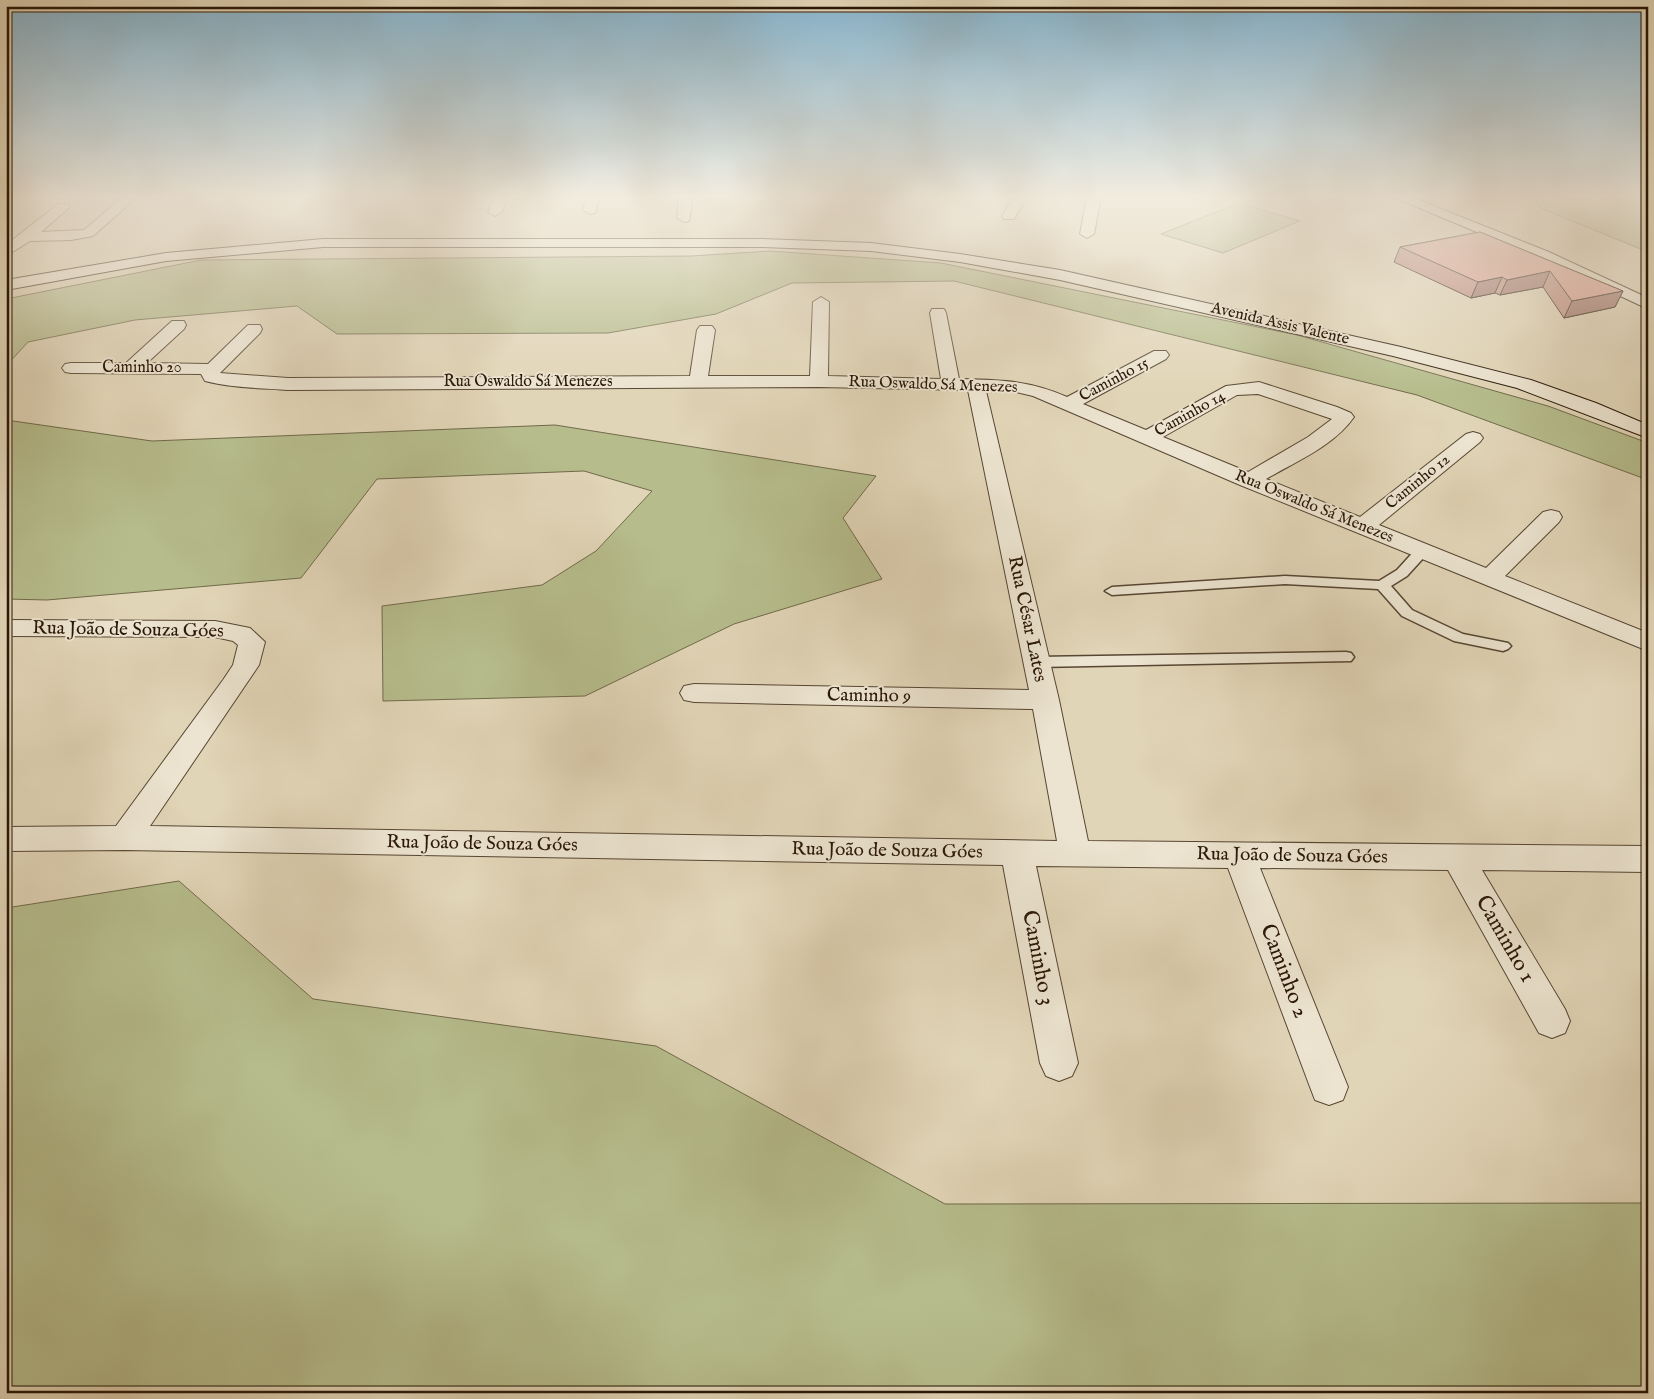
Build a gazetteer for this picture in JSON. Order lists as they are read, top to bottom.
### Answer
{
  "streets": {
    "street": [
      "Avenida Assis Valente",
      "Caminho 20",
      "Caminho 15",
      "Rua Oswaldo Sá Menezes",
      "Caminho 14",
      "Caminho 12",
      "Rua César Lates",
      "Rua João de Souza Góes",
      "Caminho 9",
      "Caminho 1",
      "Caminho 3",
      "Caminho 2"
    ]
  },
  "crossings": [
    ["Caminho 20", "Rua Oswaldo Sá Menezes"],
    ["Caminho 15", "Rua Oswaldo Sá Menezes"],
    ["Rua Oswaldo Sá Menezes", "Caminho 14"],
    ["Rua Oswaldo Sá Menezes", "Caminho 12"],
    ["Rua Oswaldo Sá Menezes", "Rua César Lates"],
    ["Rua César Lates", "Rua João de Souza Góes"],
    ["Rua César Lates", "Caminho 9"],
    ["Rua João de Souza Góes", "Caminho 1"],
    ["Rua João de Souza Góes", "Caminho 3"],
    ["Rua João de Souza Góes", "Caminho 2"]
  ]
}
